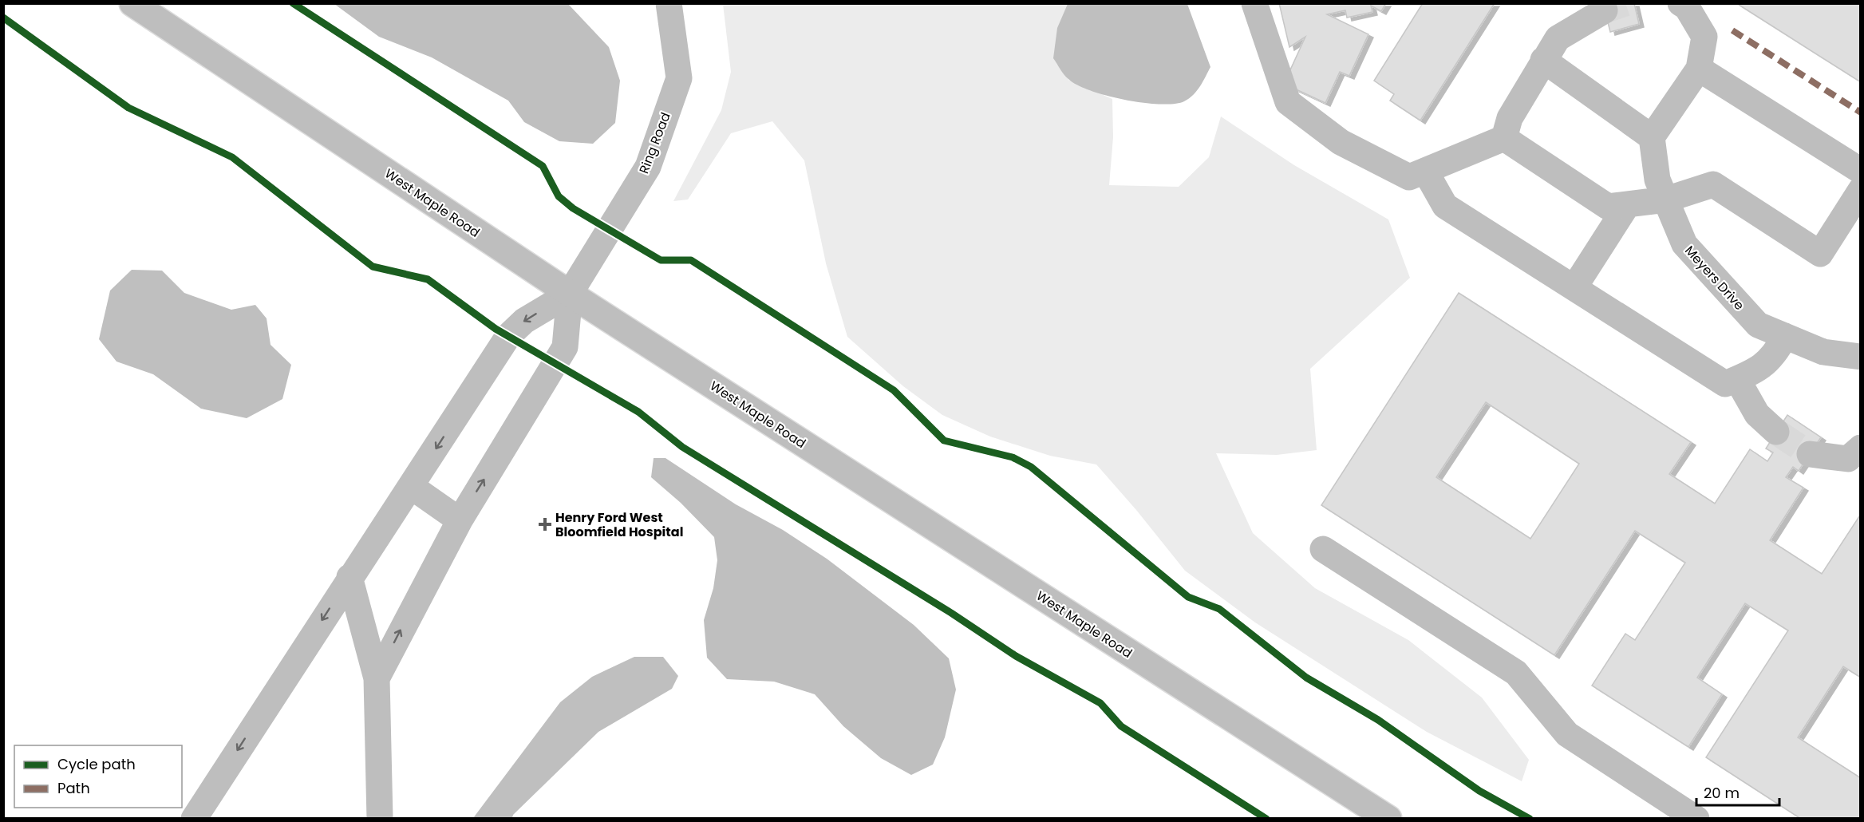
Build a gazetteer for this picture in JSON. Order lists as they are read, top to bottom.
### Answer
{
  "streets": {
    "main road": ["Ring Road", "West Maple Road", "Meyers Drive"]
  },
  "crossings": [
    ["Ring Road", "West Maple Road"]
  ],
  "places": {
    "health": ["Henry Ford West Bloomfield Hospital"]
  },
  "legend": ["Cycle path", "Path"],
  "scale_bar": "20 m"
}
